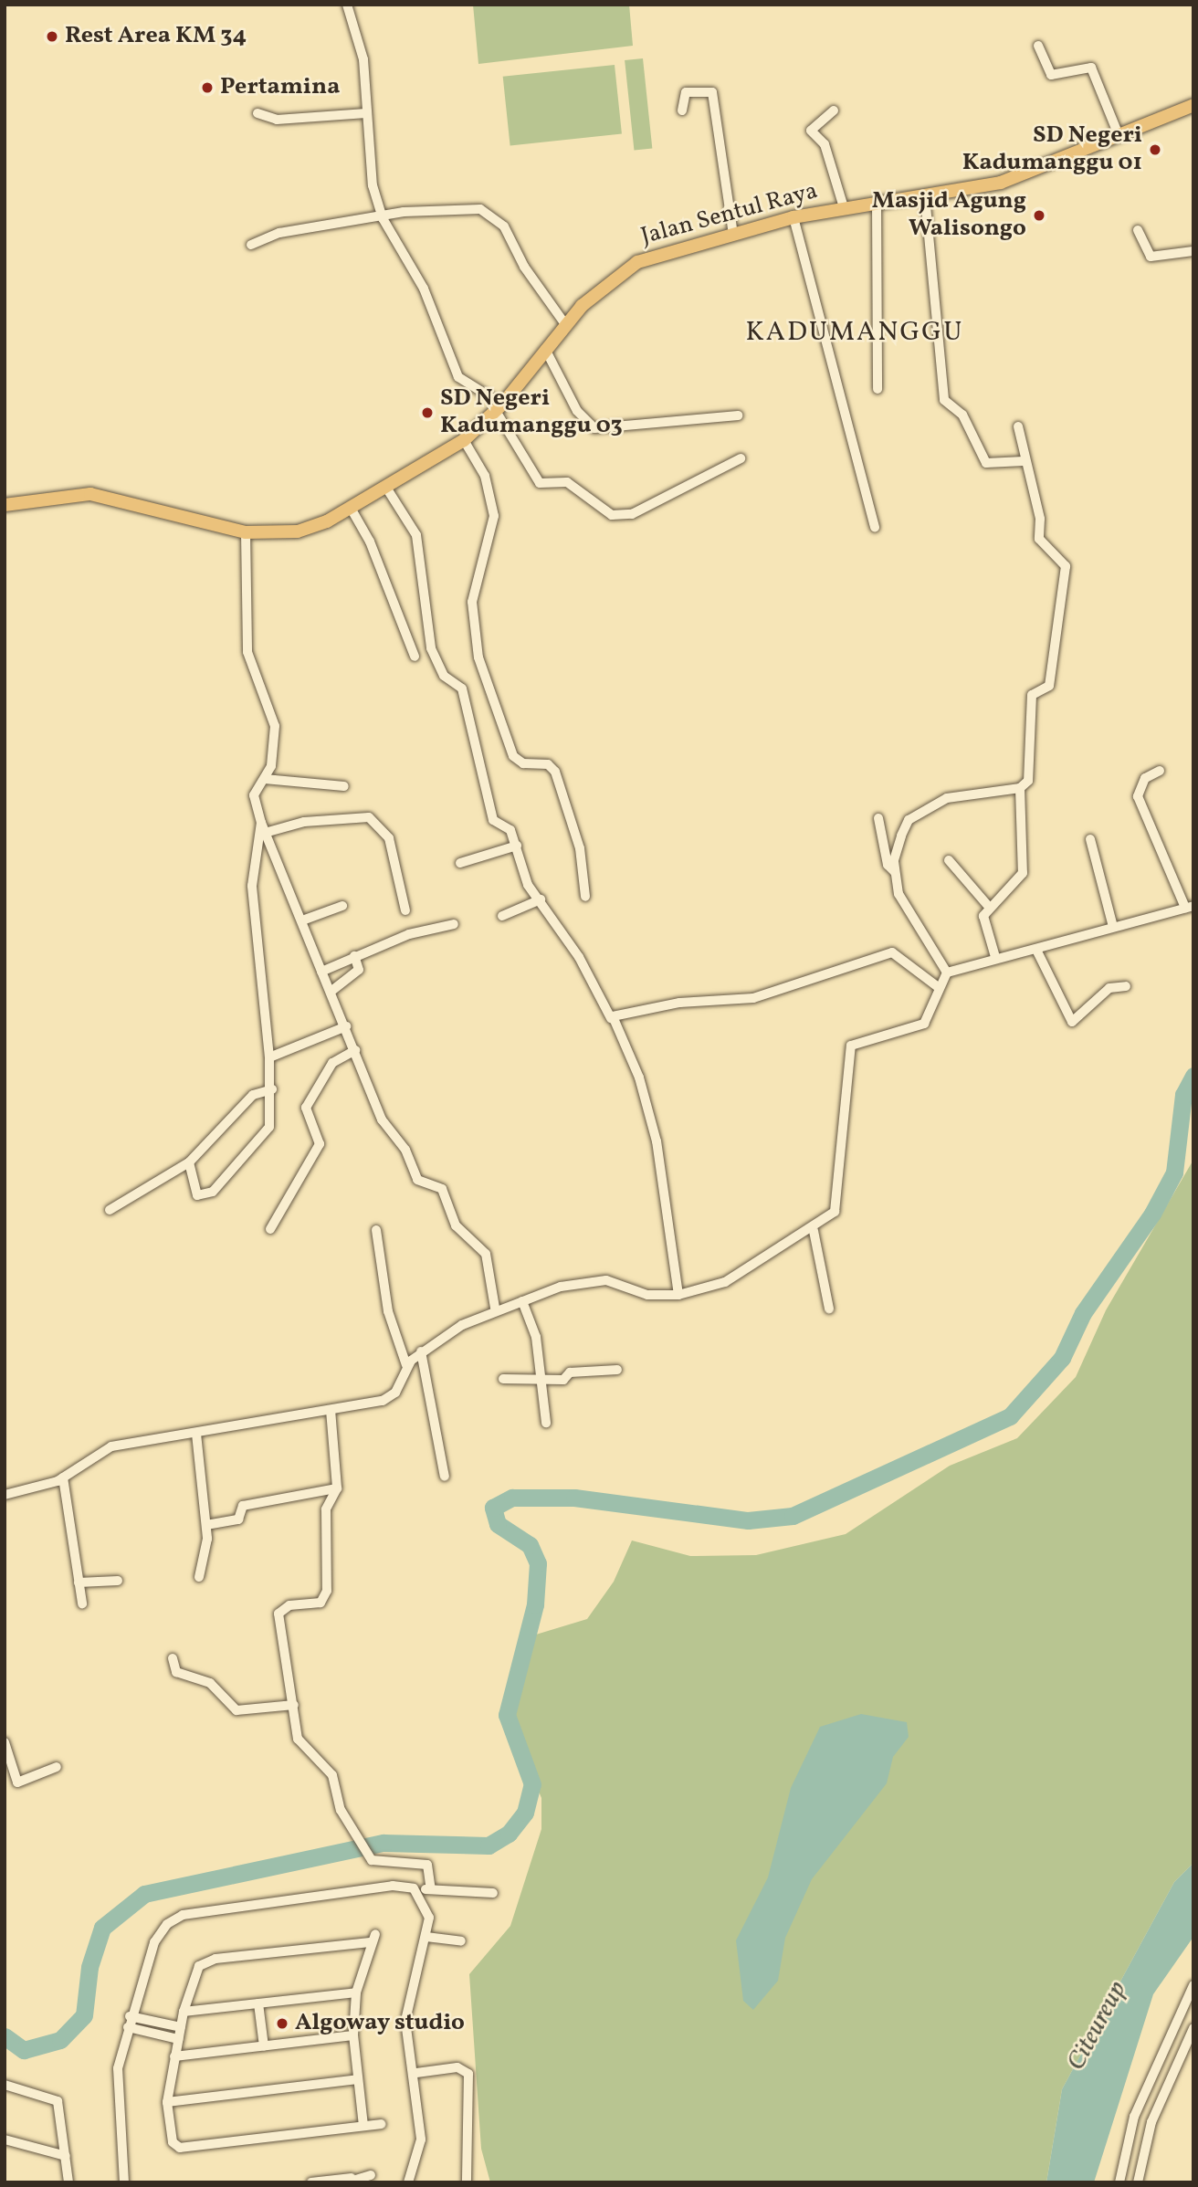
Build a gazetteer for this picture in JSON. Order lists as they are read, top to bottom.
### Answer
{
  "streets": {
    "main road": ["Jalan Sentul Raya"]
  },
  "districts": ["KADUMANGGU"],
  "water": ["Citeureup"],
  "places": [
    "Rest Area KM 34",
    "Pertamina",
    "SD Negeri Kadumanggu 01",
    "Masjid Agung Walisongo",
    "SD Negeri Kadumanggu 03",
    "Algoway studio"
  ]
}
